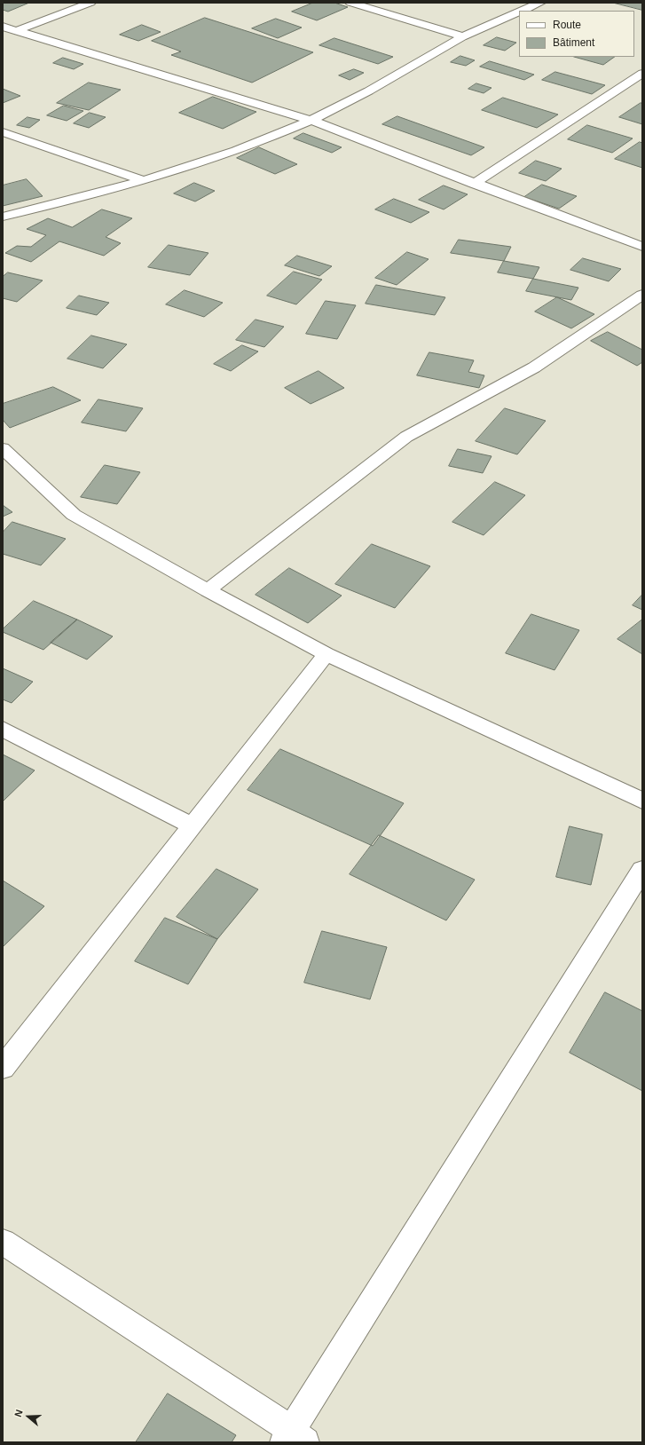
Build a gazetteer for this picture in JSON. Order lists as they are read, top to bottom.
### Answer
{
  "legend": ["Route", "Bâtiment"],
  "north": "left"
}
